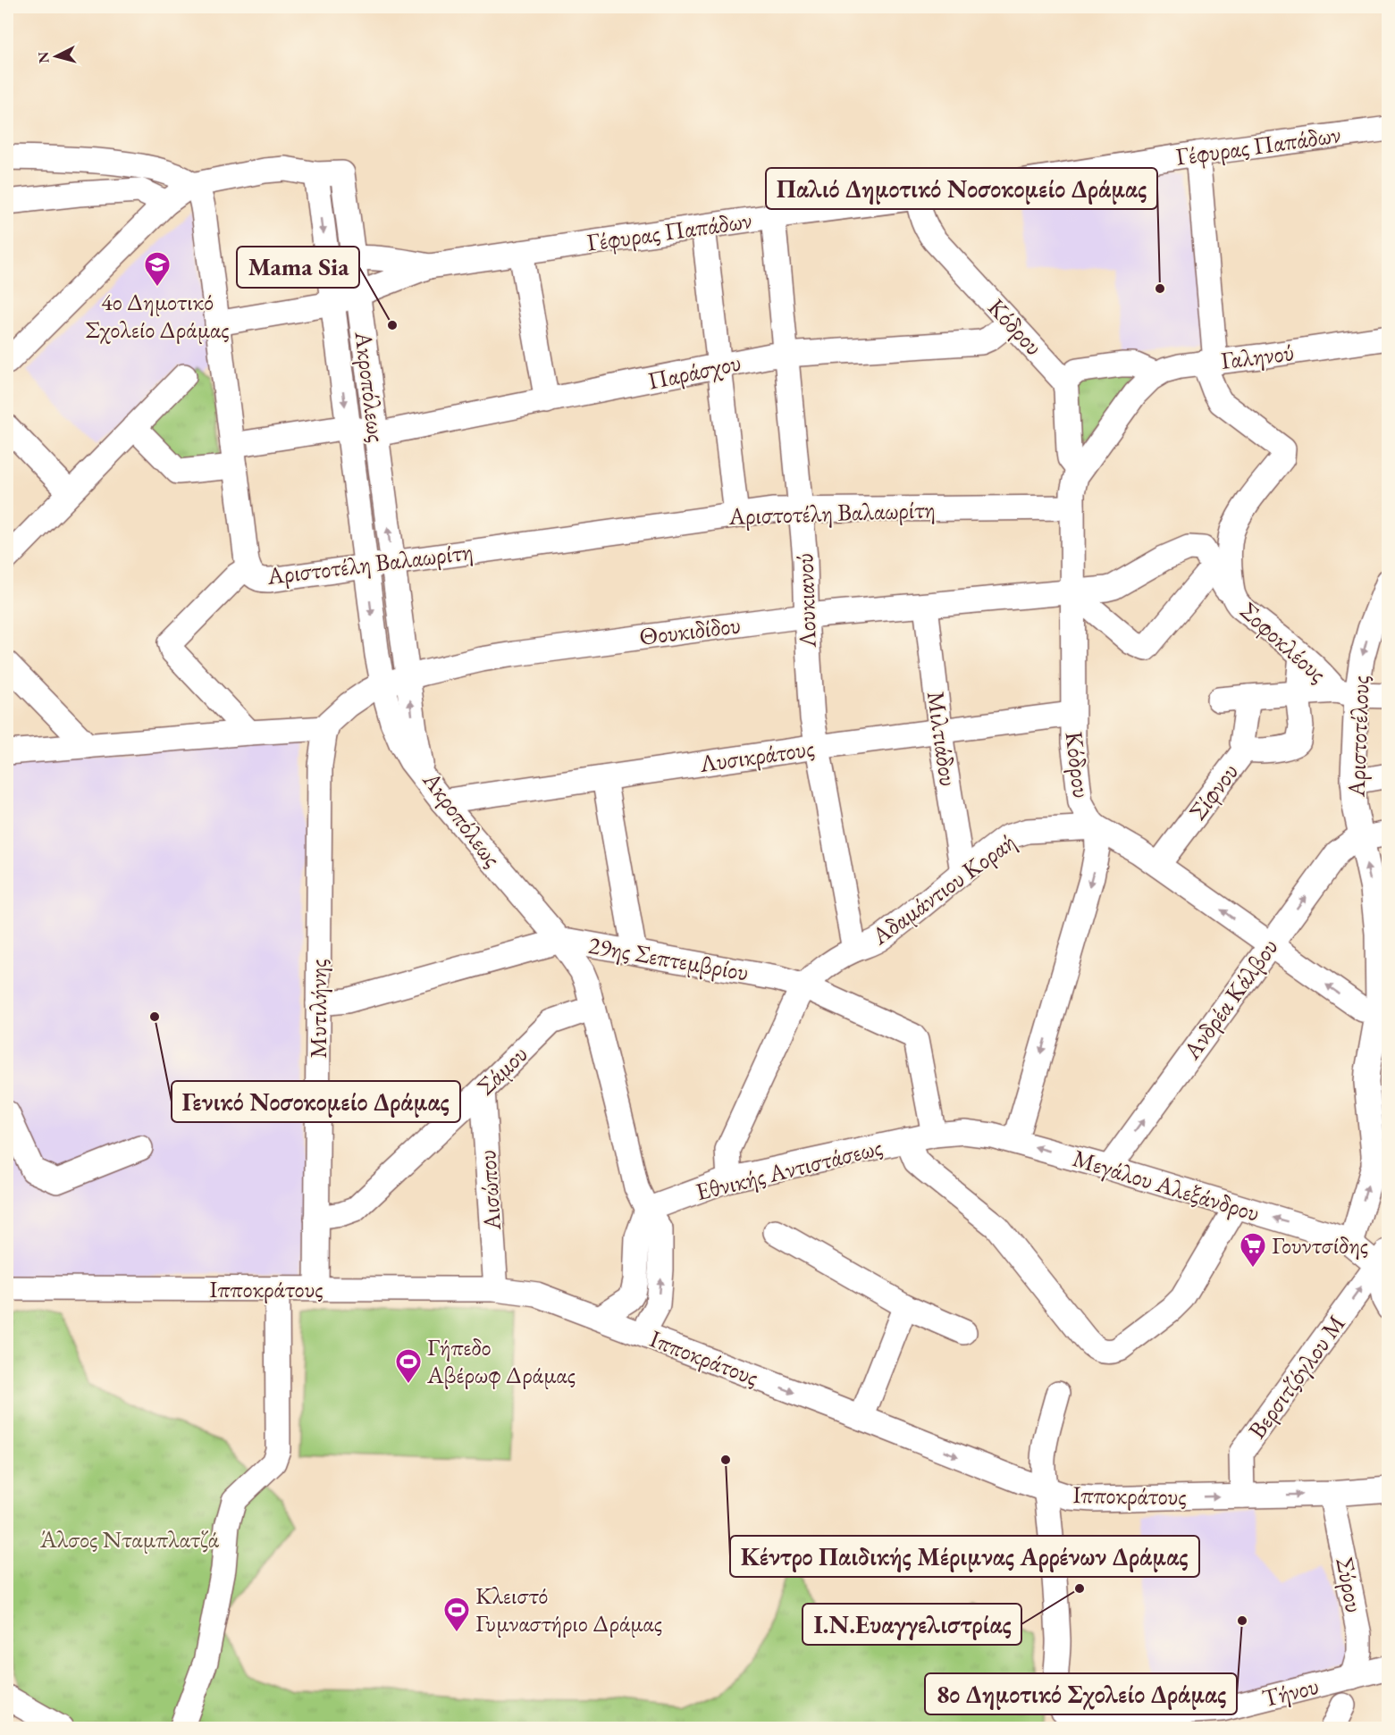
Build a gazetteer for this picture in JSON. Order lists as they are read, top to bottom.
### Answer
{
  "streets": {
    "street": [
      "Γέφυρας Παπάδων",
      "Κόδρου",
      "Γαληνού",
      "Παράσχου",
      "Ακροπόλεως",
      "Αριστοτέλη Βαλαωρίτη",
      "Λουκιανού",
      "Θουκιδίδου",
      "Σοφοκλέους",
      "Αριστοτέλους",
      "Μιλτιάδου",
      "Λυσικράτους",
      "Σίφνου",
      "Αδαμάντιου Κοραή",
      "29ης Σεπτεμβρίου",
      "Ανδρέα Κάλβου",
      "Μυτιλήνης",
      "Σάμου",
      "Εθνικής Αντιστάσεως",
      "Μεγάλου Αλεξάνδρου",
      "Αισώπου",
      "Ιπποκράτους",
      "Βερσιτζόγλου Μ",
      "Σύρου",
      "Τήνου"
    ]
  },
  "crossings": [
    ["Γέφυρας Παπάδων", "Κόδρου"],
    ["Γέφυρας Παπάδων", "Λουκιανού"],
    ["Κόδρου", "Γαληνού"],
    ["Κόδρου", "Παράσχου"],
    ["Κόδρου", "Αριστοτέλη Βαλαωρίτη"],
    ["Κόδρου", "Θουκιδίδου"],
    ["Κόδρου", "Λυσικράτους"],
    ["Κόδρου", "Αδαμάντιου Κοραή"],
    ["Κόδρου", "Μεγάλου Αλεξάνδρου"],
    ["Γαληνού", "Σοφοκλέους"],
    ["Παράσχου", "Ακροπόλεως"],
    ["Παράσχου", "Λουκιανού"],
    ["Ακροπόλεως", "Αριστοτέλη Βαλαωρίτη"],
    ["Ακροπόλεως", "Θουκιδίδου"],
    ["Ακροπόλεως", "Λυσικράτους"],
    ["Ακροπόλεως", "29ης Σεπτεμβρίου"],
    ["Ακροπόλεως", "Σάμου"],
    ["Ακροπόλεως", "Εθνικής Αντιστάσεως"],
    ["Ακροπόλεως", "Ιπποκράτους"],
    ["Αριστοτέλη Βαλαωρίτη", "Λουκιανού"],
    ["Λουκιανού", "Θουκιδίδου"],
    ["Λουκιανού", "Λυσικράτους"],
    ["Λουκιανού", "Αδαμάντιου Κοραή"],
    ["Θουκιδίδου", "Μιλτιάδου"],
    ["Θουκιδίδου", "Μυτιλήνης"],
    ["Σοφοκλέους", "Αριστοτέλους"],
    ["Σοφοκλέους", "Σίφνου"],
    ["Αριστοτέλους", "Ανδρέα Κάλβου"],
    ["Αριστοτέλους", "Μεγάλου Αλεξάνδρου"],
    ["Μιλτιάδου", "Λυσικράτους"],
    ["Μιλτιάδου", "Αδαμάντιου Κοραή"],
    ["Αδαμάντιου Κοραή", "29ης Σεπτεμβρίου"],
    ["Αδαμάντιου Κοραή", "Εθνικής Αντιστάσεως"],
    ["29ης Σεπτεμβρίου", "Μυτιλήνης"],
    ["29ης Σεπτεμβρίου", "Εθνικής Αντιστάσεως"],
    ["29ης Σεπτεμβρίου", "Μεγάλου Αλεξάνδρου"],
    ["Ανδρέα Κάλβου", "Μεγάλου Αλεξάνδρου"],
    ["Μυτιλήνης", "Σάμου"],
    ["Μυτιλήνης", "Ιπποκράτους"],
    ["Σάμου", "Αισώπου"],
    ["Εθνικής Αντιστάσεως", "Μεγάλου Αλεξάνδρου"],
    ["Μεγάλου Αλεξάνδρου", "Βερσιτζόγλου Μ"],
    ["Αισώπου", "Ιπποκράτους"],
    ["Ιπποκράτους", "Βερσιτζόγλου Μ"],
    ["Ιπποκράτους", "Σύρου"],
    ["Ιπποκράτους", "Τήνου"],
    ["Σύρου", "Τήνου"]
  ],
  "one_way": ["Ανδρέα Κάλβου", "Μεγάλου Αλεξάνδρου", "Ιπποκράτους"],
  "parks": ["Άλσος Νταμπλατζά"],
  "places": {
    "school or university": ["4ο Δημοτικό Σχολείο Δράμας"],
    "other": [
      "Παλιό Δημοτικό Νοσοκομείο Δράμας",
      "Mama Sia",
      "Γενικό Νοσοκομείο Δράμας",
      "Κέντρο Παιδικής Μέριμνας Αρρένων Δράμας",
      "Ι.Ν.Ευαγγελιστρίας",
      "8ο Δημοτικό Σχολείο Δράμας"
    ],
    "supermarket": ["Γουντσίδης"],
    "sports": ["Γήπεδο Αβέρωφ Δράμας", "Κλειστό Γυμναστήριο Δράμας"]
  },
  "north": "left"
}
